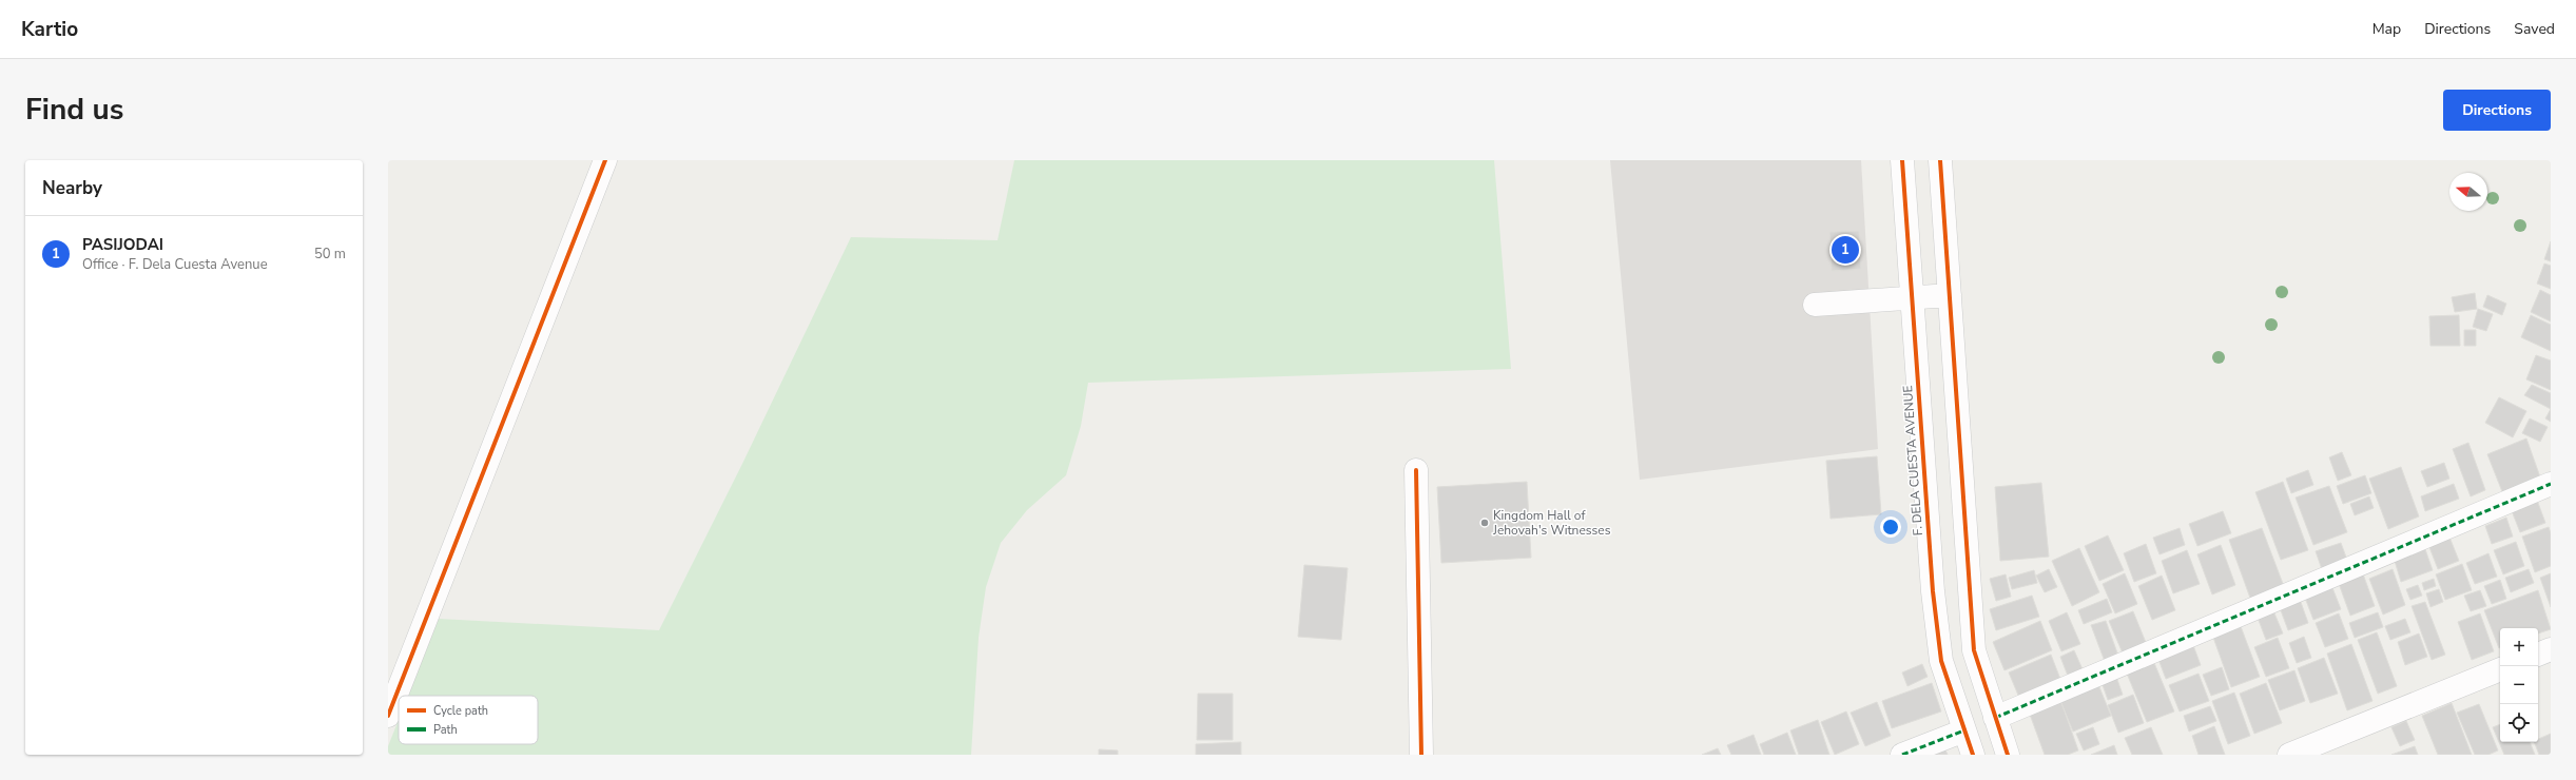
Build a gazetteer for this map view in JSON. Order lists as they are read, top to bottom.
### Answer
{
  "streets": {
    "street": ["F. DELA CUESTA AVENUE"]
  },
  "places": ["Kingdom Hall of Jehovah's Witnesses"],
  "legend": ["Cycle path", "Path"],
  "north": "left",
  "page": {
    "header": "Kartio",
    "nav": ["Map", "Directions", "Saved"],
    "title": "Find us",
    "buttons": "Directions",
    "heading": "Nearby",
    "list": [
      {
        "mark": "1",
        "name": "PASIJODAI",
        "note": "Office · F. Dela Cuesta Avenue",
        "value": "50 m"
      }
    ],
    "pins": "1",
    "map_buttons": ["+", "−"]
  }
}
